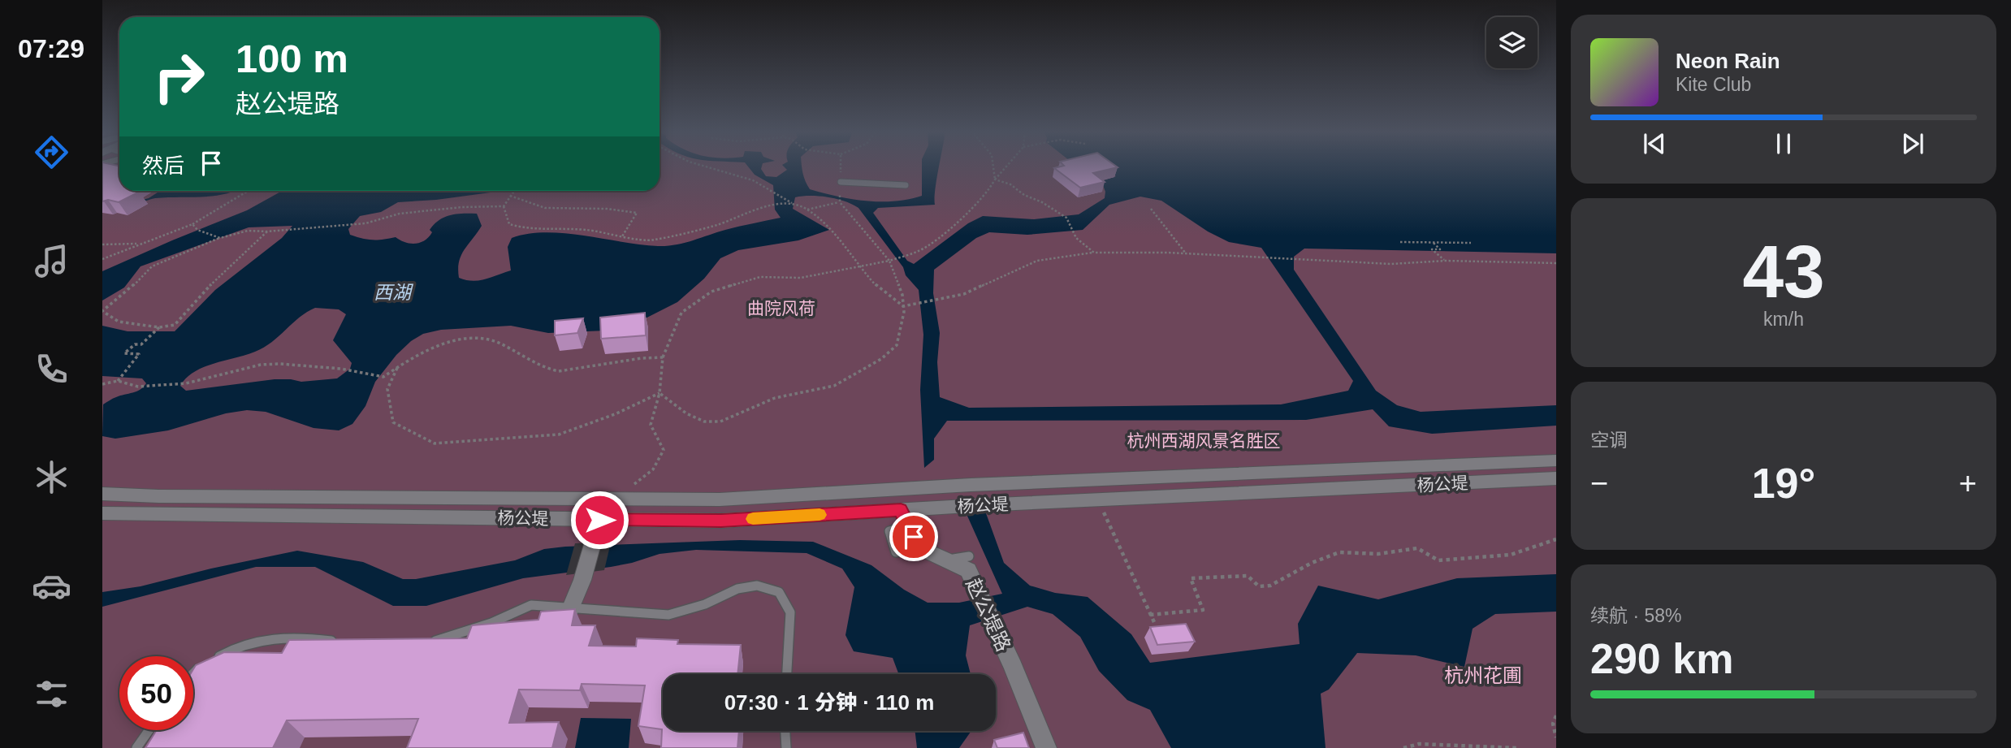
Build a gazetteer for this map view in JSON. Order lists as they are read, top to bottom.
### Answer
{
  "streets": {
    "main road": ["杨公堤", "赵公堤路"]
  },
  "crossings": [
    ["杨公堤", "赵公堤路"]
  ],
  "water": ["西湖"],
  "parks": ["曲院风荷", "杭州西湖风景名胜区", "杭州花圃"],
  "page": {
    "tabs": "07:29",
    "turn": ["100 m", "赵公堤路"],
    "song": ["Neon Rain", "Kite Club"],
    "then": "然后",
    "tile": [
      ["43", "km/h"],
      "空调",
      ["续航 · 58%", "290 km"]
    ],
    "heat": ["−", "19°", "+"],
    "limit": "50",
    "trip": "07:30 · 1 分钟 · 110 m"
  }
}
